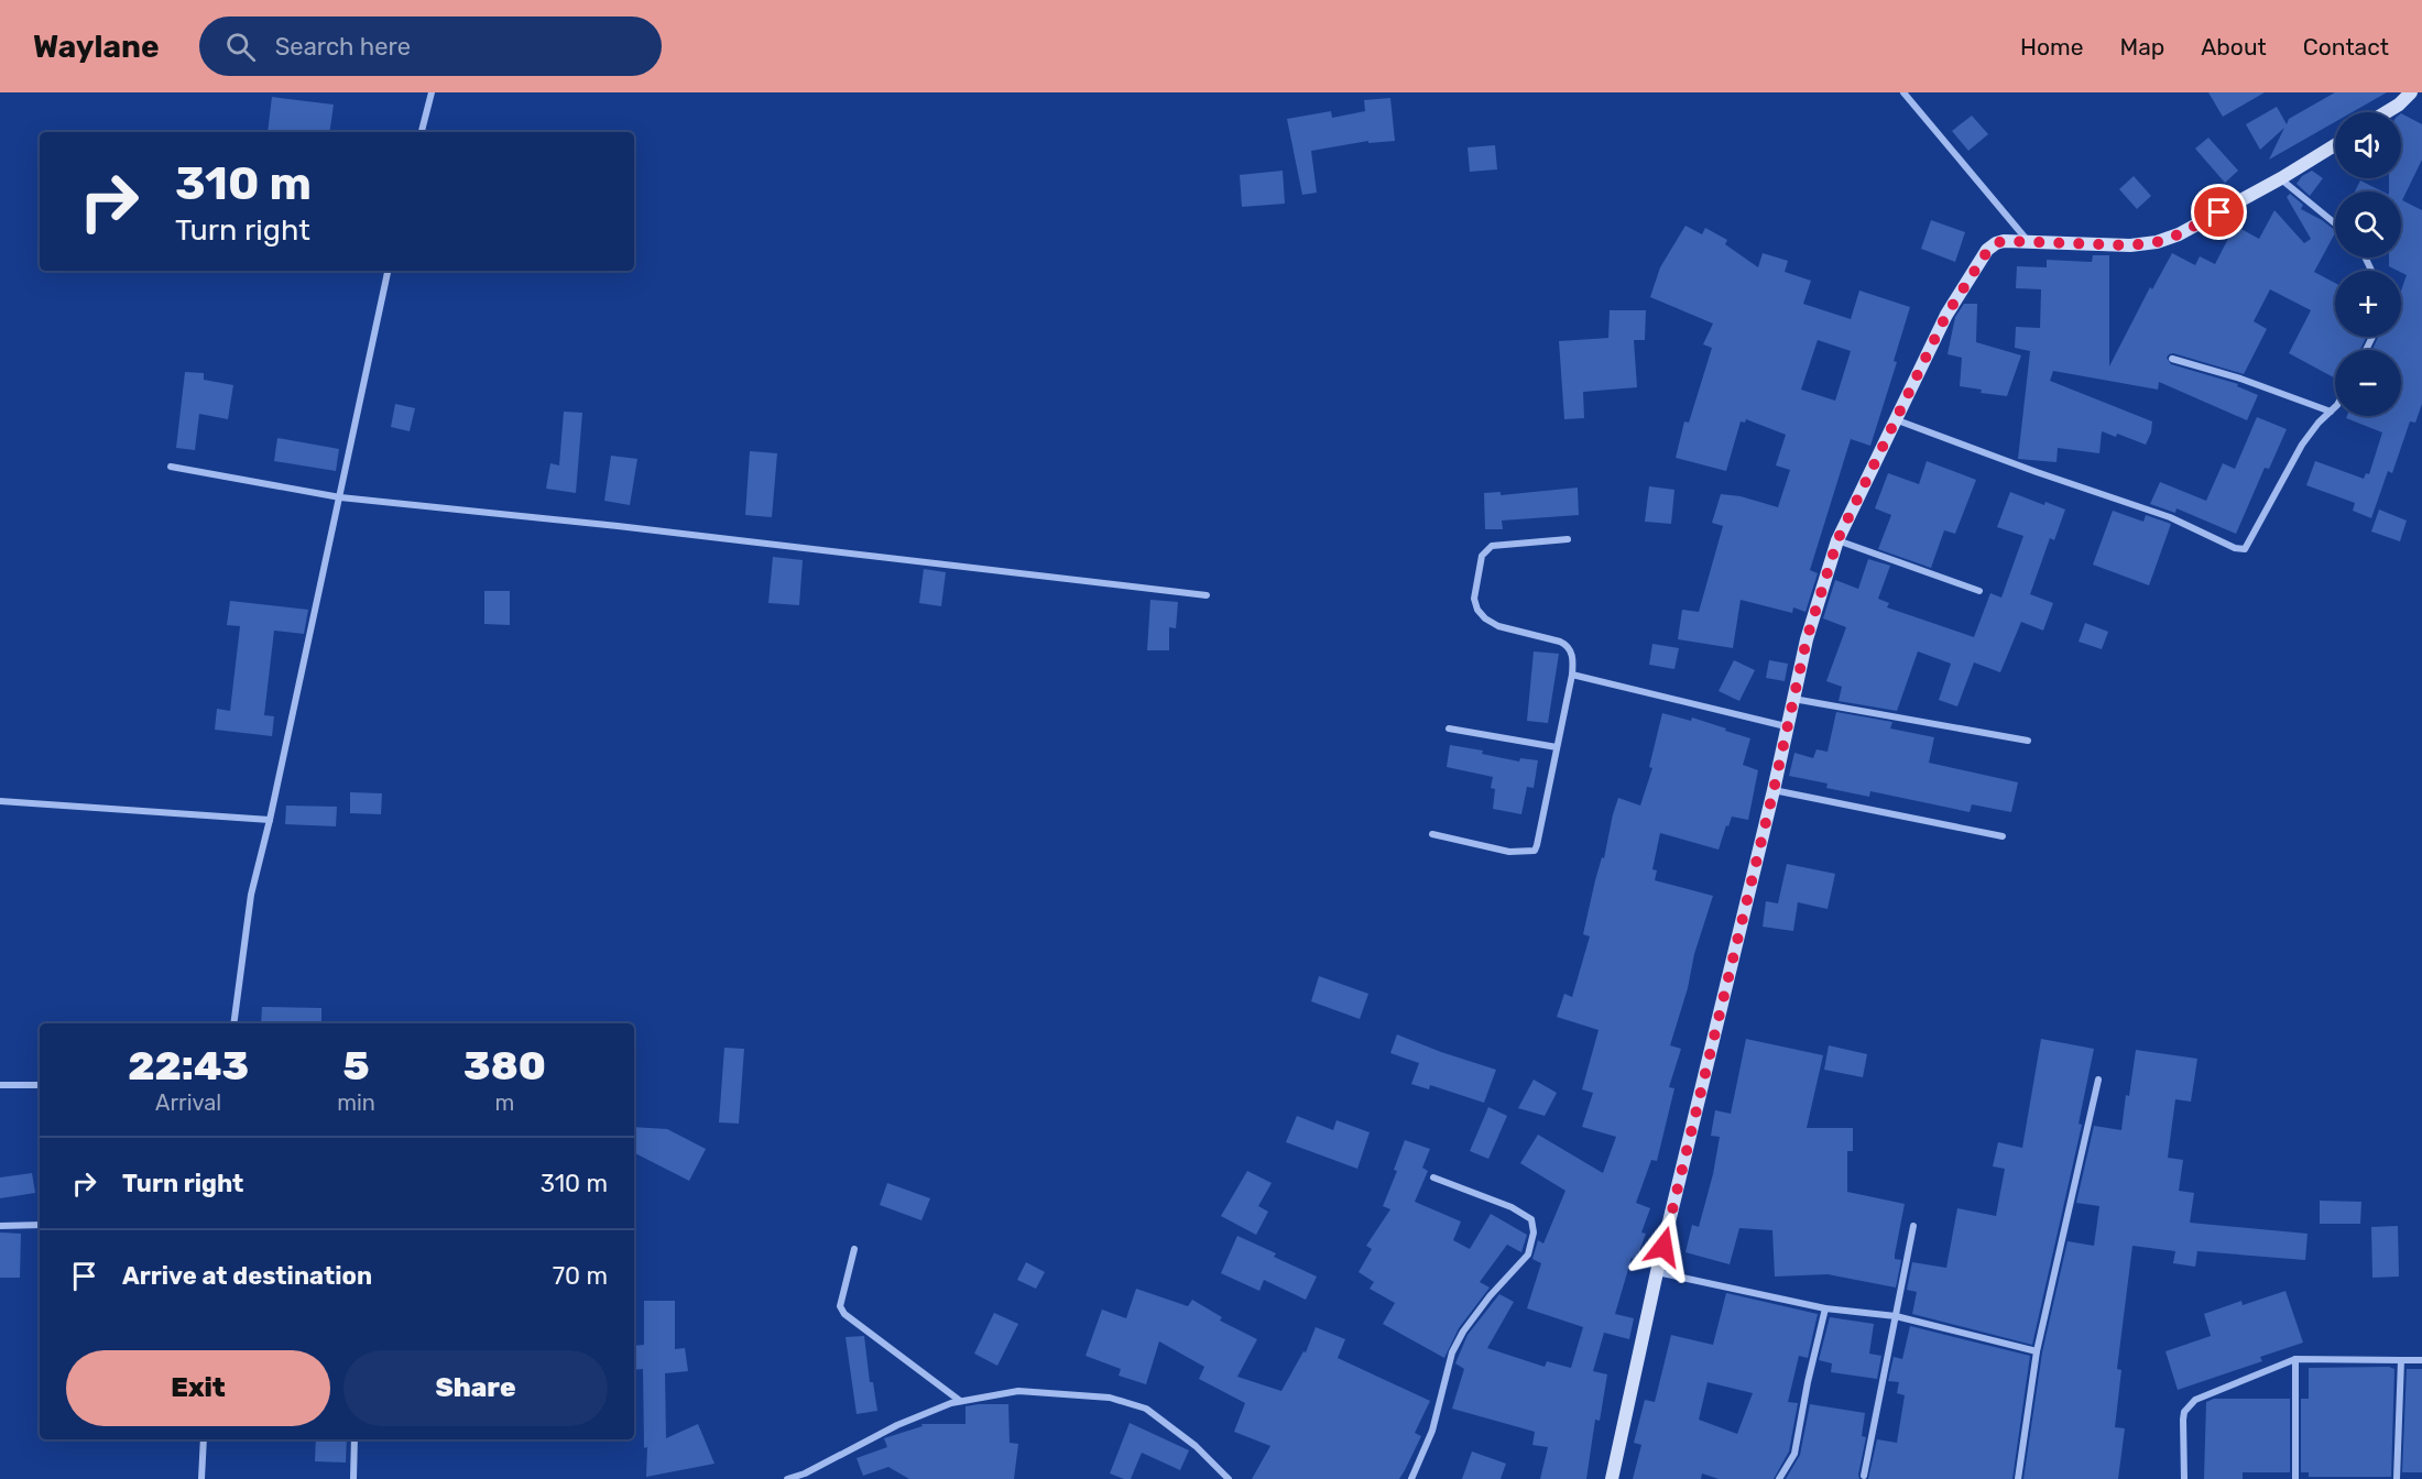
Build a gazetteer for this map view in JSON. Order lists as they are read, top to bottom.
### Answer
{
  "page": {
    "header": "Waylane",
    "search": "Search here",
    "nav": [
      "Home",
      "Map",
      "About",
      "Contact"
    ],
    "map_buttons": ["+", "−"],
    "turn": ["310 m", "Turn right"],
    "eta": [
      "22:43",
      "Arrival",
      "5",
      "min",
      "380",
      "m"
    ],
    "list": [
      {
        "name": "Turn right",
        "value": "310 m"
      },
      {
        "name": "Arrive at destination",
        "value": "70 m"
      }
    ],
    "buttons": ["Exit", "Share"]
  }
}
